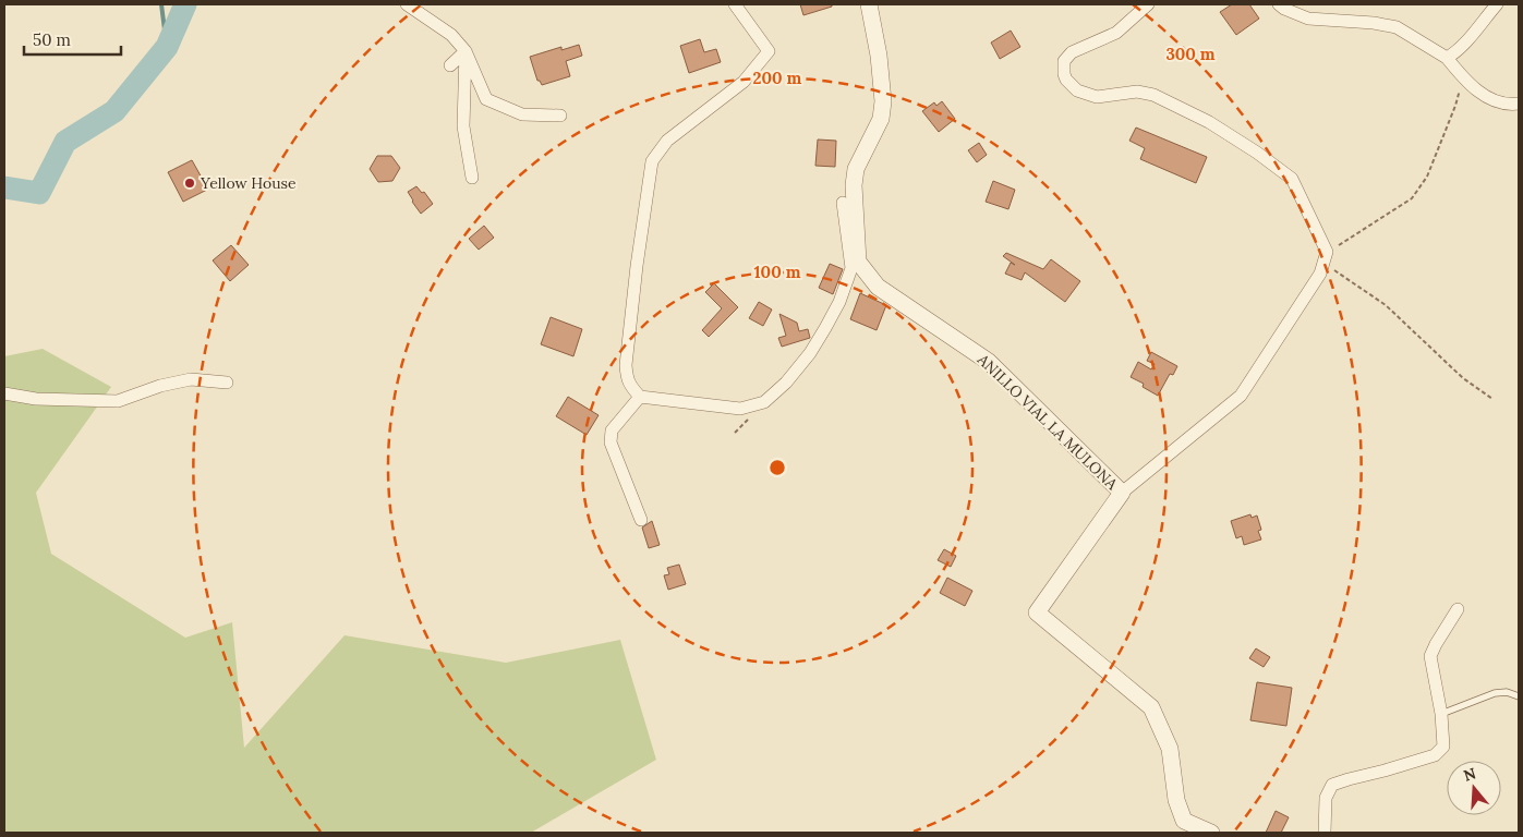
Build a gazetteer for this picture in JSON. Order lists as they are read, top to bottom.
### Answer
{
  "streets": {
    "street": ["ANILLO VIAL LA MULONA"]
  },
  "places": ["Yellow House"],
  "scale_bar": "50 m",
  "north": "top",
  "rings": ["300 m", "200 m", "100 m"]
}
